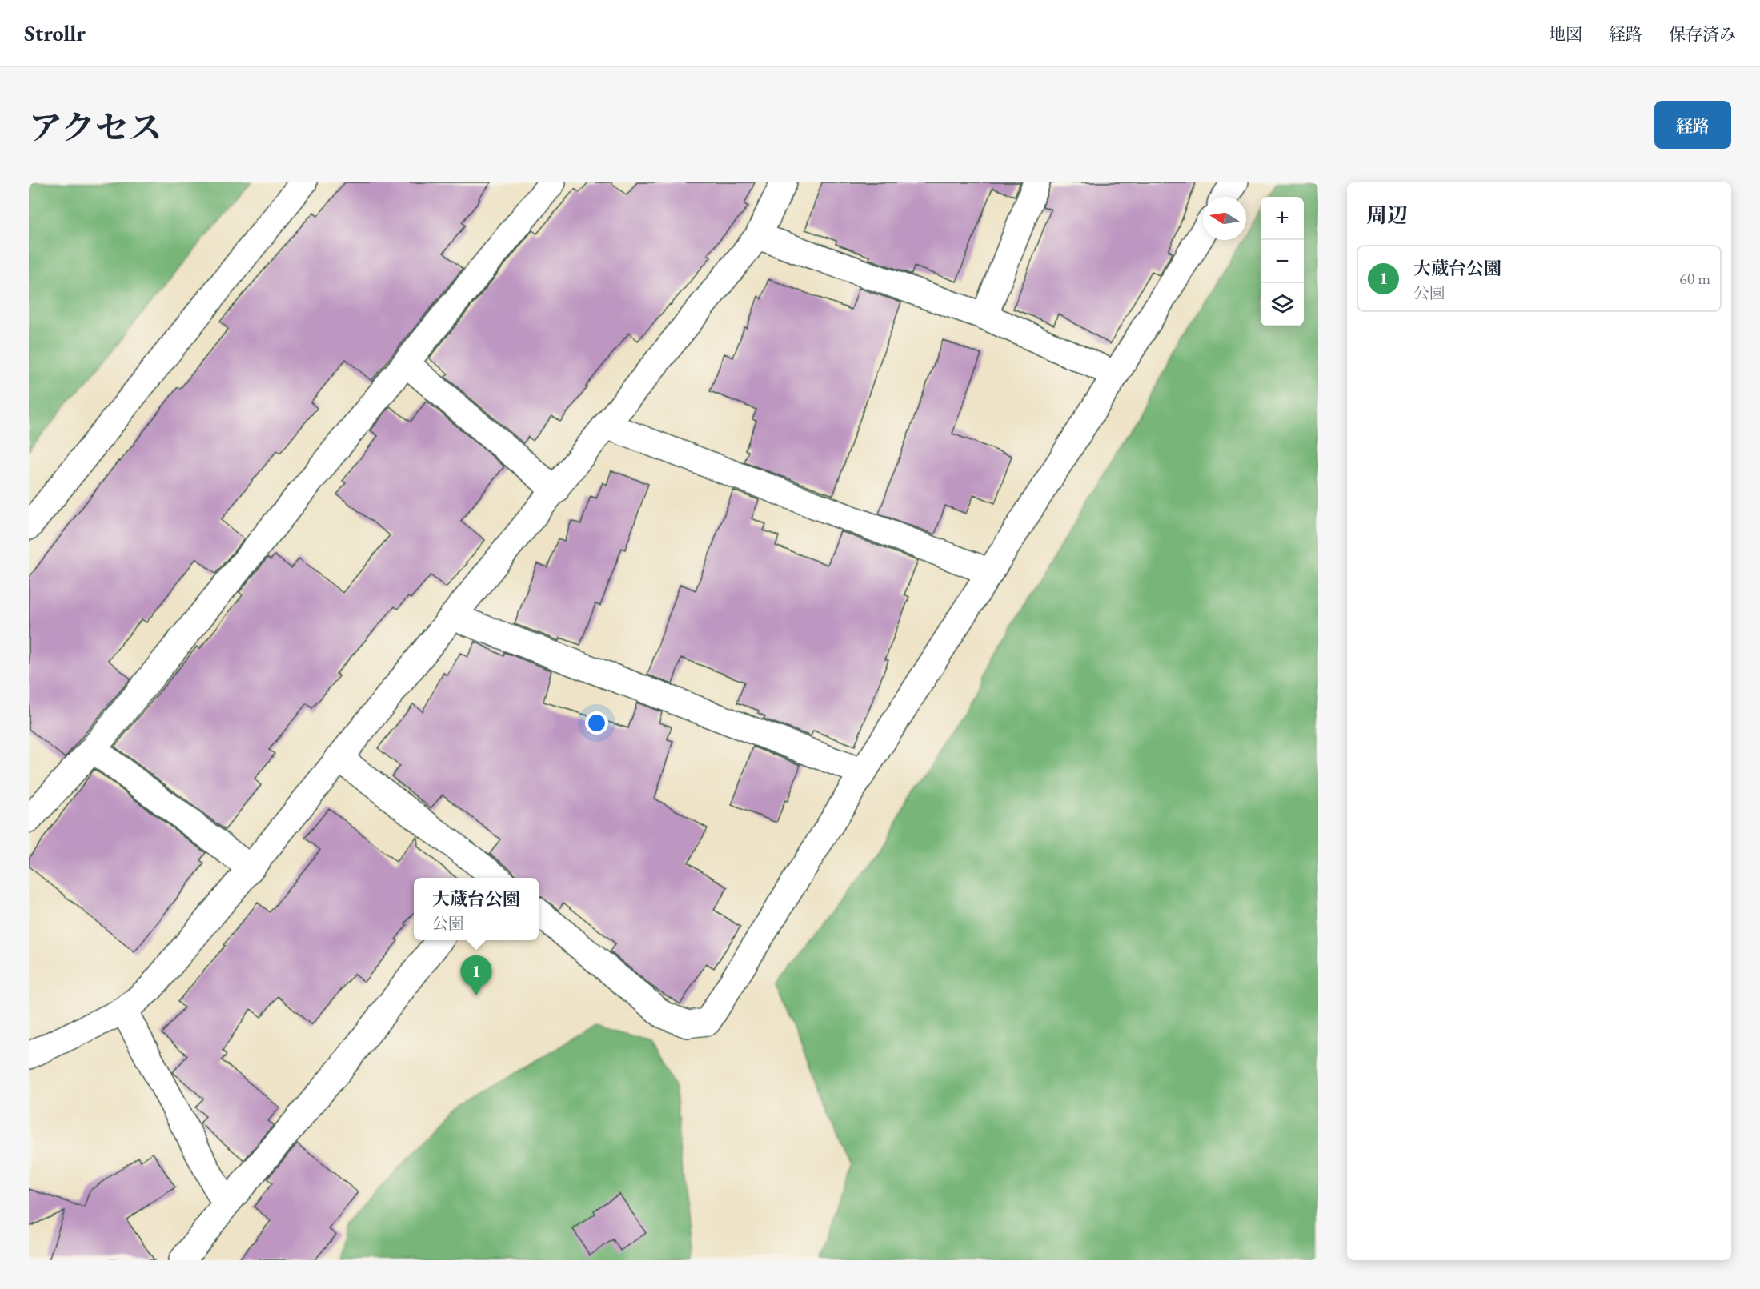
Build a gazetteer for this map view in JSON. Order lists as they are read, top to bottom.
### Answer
{
  "north": "left",
  "page": {
    "header": "Strollr",
    "nav": ["地図", "経路", "保存済み"],
    "title": "アクセス",
    "buttons": "経路",
    "heading": "周辺",
    "map_buttons": ["+", "−"],
    "list": [
      {
        "mark": "1",
        "name": "大蔵台公園",
        "note": "公園",
        "value": "60 m"
      }
    ],
    "popup": ["大蔵台公園", "公園"],
    "pins": "1"
  }
}
